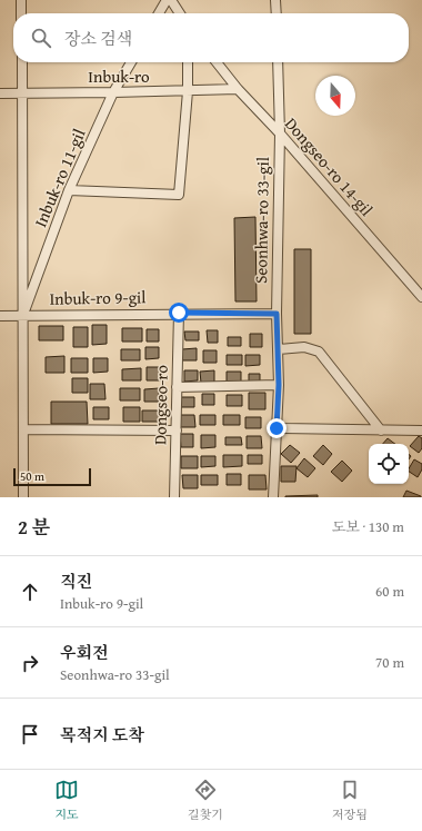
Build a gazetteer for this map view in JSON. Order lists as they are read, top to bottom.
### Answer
{
  "streets": {
    "street": [
      "Inbuk-ro",
      "Dongseo-ro 14-gil",
      "Inbuk-ro 11-gil",
      "Seonhwa-ro 33-gil",
      "Inbuk-ro 9-gil",
      "Dongseo-ro"
    ]
  },
  "crossings": [
    ["Inbuk-ro", "Dongseo-ro 14-gil"],
    ["Inbuk-ro", "Inbuk-ro 11-gil"],
    ["Dongseo-ro 14-gil", "Seonhwa-ro 33-gil"],
    ["Inbuk-ro 11-gil", "Inbuk-ro 9-gil"],
    ["Seonhwa-ro 33-gil", "Inbuk-ro 9-gil"],
    ["Inbuk-ro 9-gil", "Dongseo-ro"]
  ],
  "scale_bar": "50 m",
  "north": "bottom",
  "page": {
    "search": "장소 검색",
    "scale": "50 m",
    "heading": ["2 분", "도보 · 130 m"],
    "list": [
      ["직진", "Inbuk-ro 9-gil", "60 m"],
      ["우회전", "Seonhwa-ro 33-gil", "70 m"],
      "목적지 도착"
    ],
    "nav": ["지도", "길찾기", "저장됨"]
  }
}
